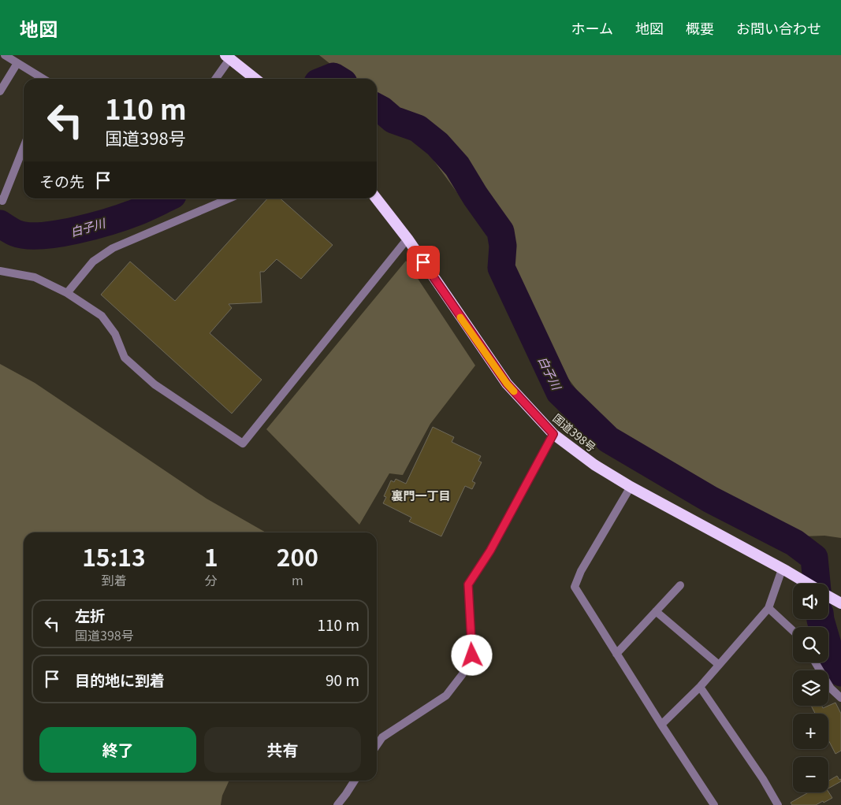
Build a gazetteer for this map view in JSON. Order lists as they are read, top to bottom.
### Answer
{
  "streets": {
    "highway": ["国道398号"]
  },
  "districts": ["裏門一丁目"],
  "water": ["白子川"],
  "page": {
    "header": "地図",
    "nav": [
      "ホーム",
      "地図",
      "概要",
      "お問い合わせ"
    ],
    "turn": ["110 m", "国道398号"],
    "then": "その先",
    "eta": [
      "15:13",
      "到着",
      "1",
      "分",
      "200",
      "m"
    ],
    "map_buttons": ["+", "−"],
    "list": [
      {
        "name": "左折",
        "note": "国道398号",
        "value": "110 m"
      },
      {
        "name": "目的地に到着",
        "value": "90 m"
      }
    ],
    "buttons": ["終了", "共有"]
  }
}
